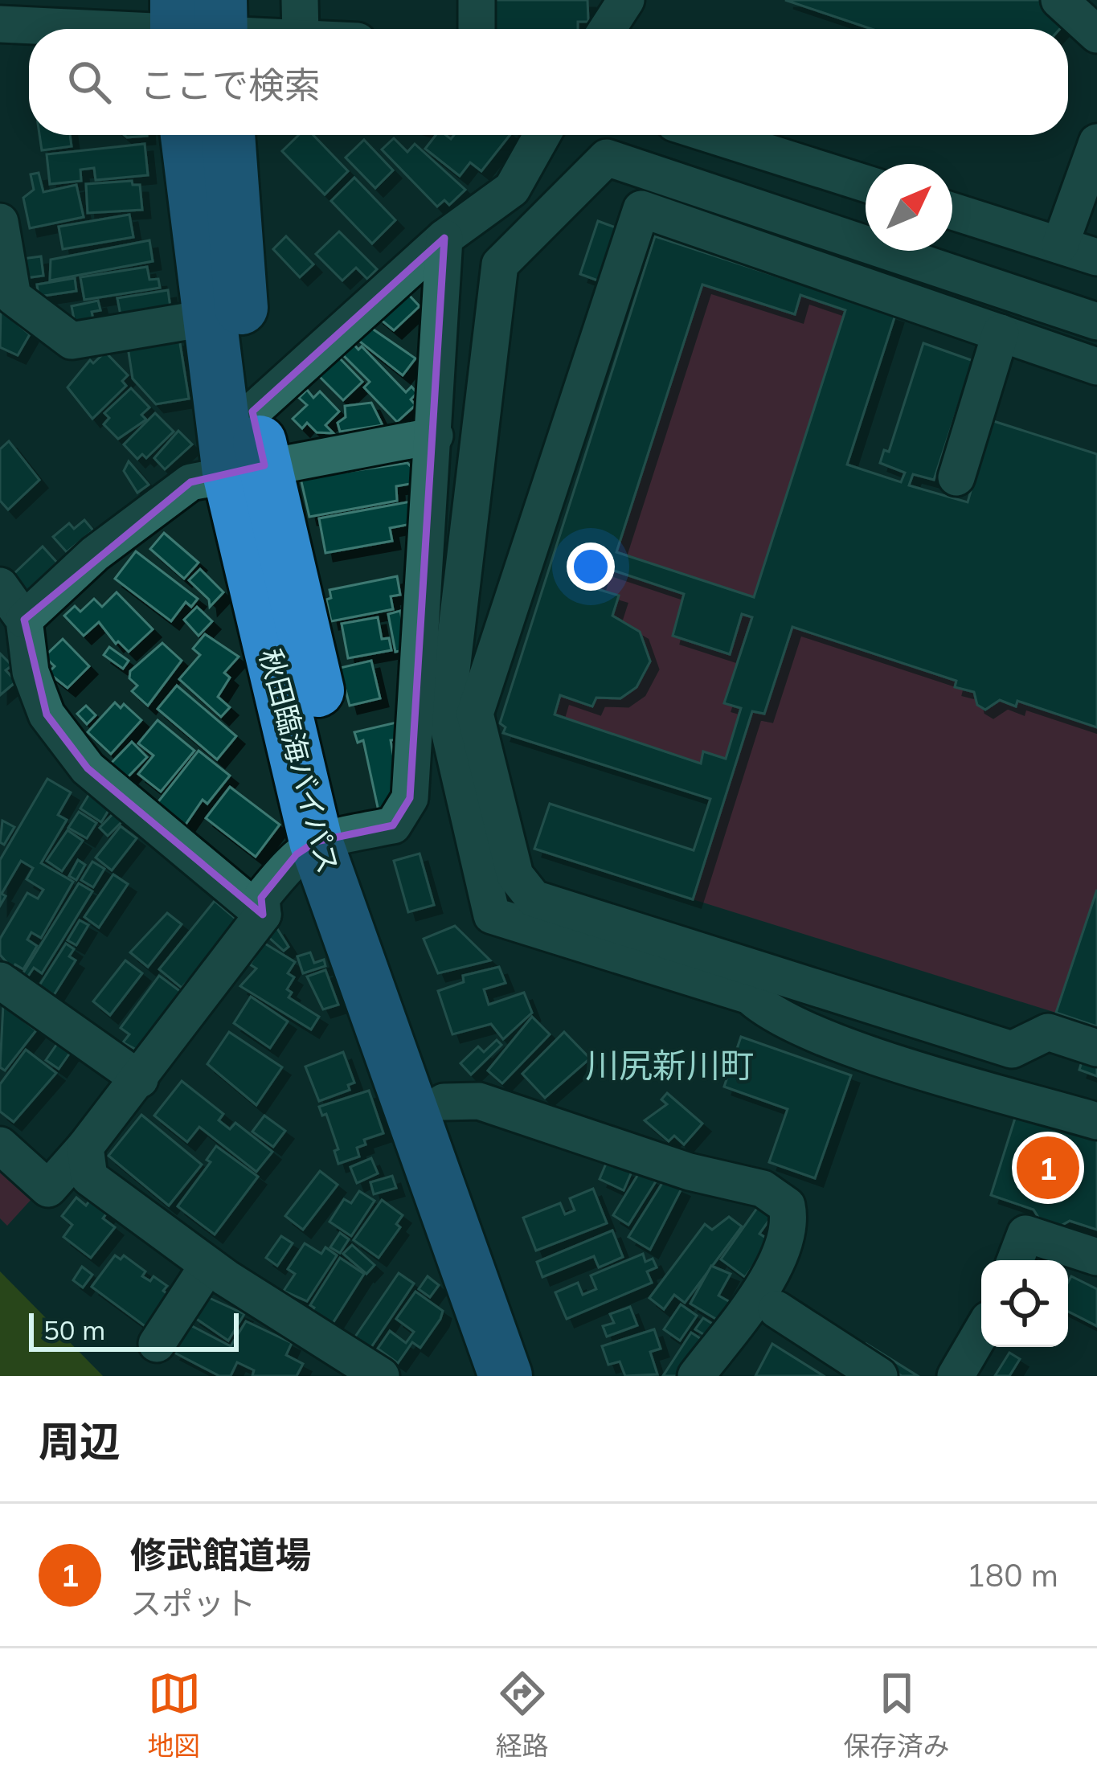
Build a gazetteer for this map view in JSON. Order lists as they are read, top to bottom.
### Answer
{
  "streets": {
    "highway": ["秋田臨海バイパス"]
  },
  "districts": ["川尻新川町"],
  "scale_bar": "50 m",
  "north": "top right",
  "page": {
    "search": "ここで検索",
    "pins": "1",
    "scale": "50 m",
    "heading": "周辺",
    "list": [
      {
        "mark": "1",
        "name": "修武館道場",
        "note": "スポット",
        "value": "180 m"
      }
    ],
    "nav": ["地図", "経路", "保存済み"]
  }
}
